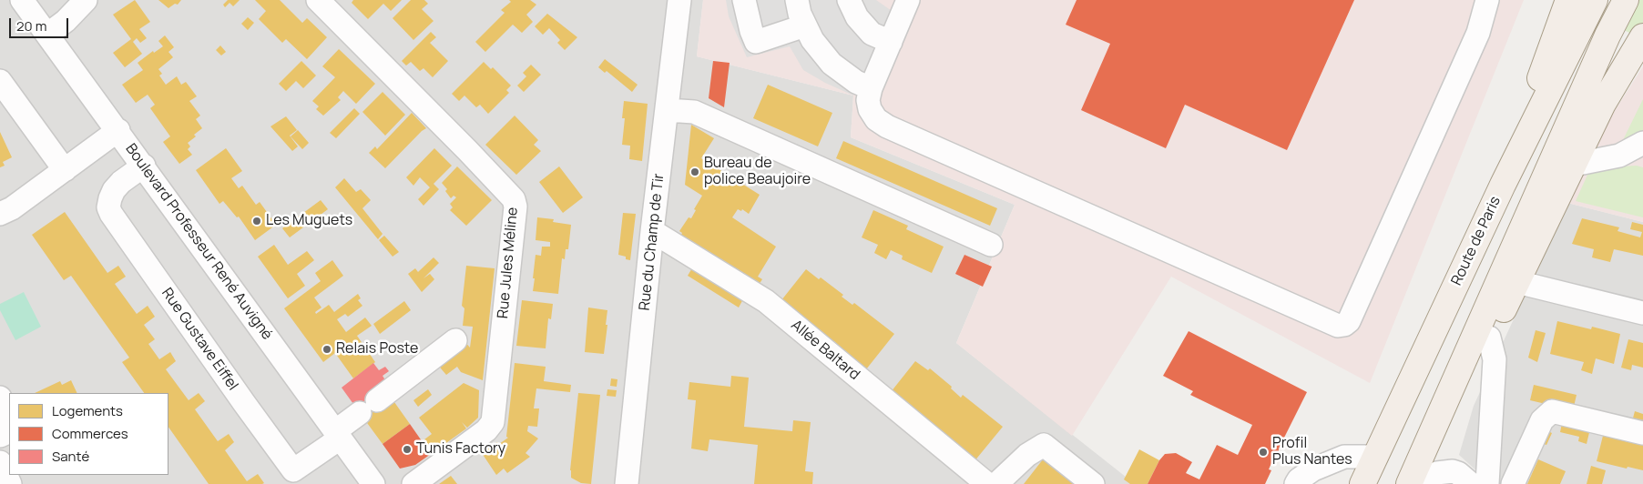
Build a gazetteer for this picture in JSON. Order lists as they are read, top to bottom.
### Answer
{
  "streets": {
    "main road": ["Route de Paris"],
    "street": [
      "Boulevard Professeur René Auvigné",
      "Rue du Champ de Tir",
      "Rue Jules Méline",
      "Rue Gustave Eiffel",
      "Allée Baltard"
    ]
  },
  "crossings": [
    ["Boulevard Professeur René Auvigné", "Rue Gustave Eiffel"],
    ["Rue du Champ de Tir", "Allée Baltard"]
  ],
  "places": [
    "Bureau de police Beaujoire",
    "Les Muguets",
    "Relais Poste",
    "Tunis Factory",
    "Profil Plus Nantes"
  ],
  "legend": ["Logements", "Commerces", "Santé"],
  "scale_bar": "20 m"
}
